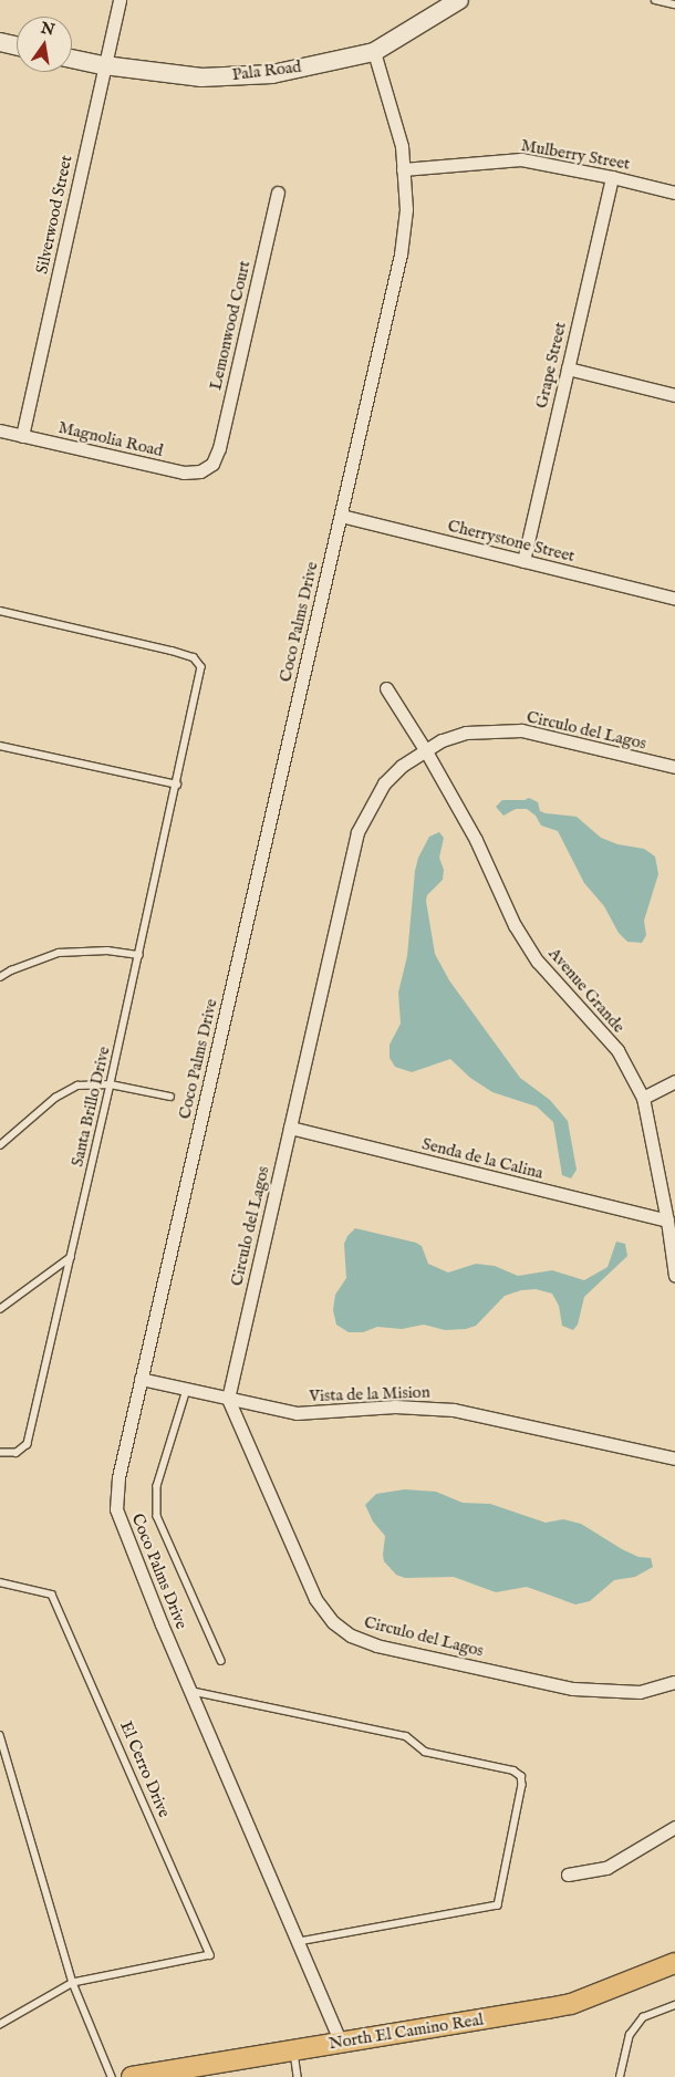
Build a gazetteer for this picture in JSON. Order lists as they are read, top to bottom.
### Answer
{
  "streets": {
    "main road": ["North El Camino Real"],
    "street": [
      "Pala Road",
      "Mulberry Street",
      "Silverwood Street",
      "Lemonwood Court",
      "Grape Street",
      "Magnolia Road",
      "Cherrystone Street",
      "Coco Palms Drive",
      "Circulo del Lagos",
      "Avenue Grande",
      "Senda de la Calina",
      "Vista de la Mision"
    ],
    "lane": ["Santa Brillo Drive", "El Cerro Drive"]
  },
  "crossings": [
    ["Pala Road", "Silverwood Street"],
    ["Pala Road", "Coco Palms Drive"],
    ["Mulberry Street", "Grape Street"],
    ["Mulberry Street", "Coco Palms Drive"],
    ["Silverwood Street", "Magnolia Road"],
    ["Lemonwood Court", "Magnolia Road"],
    ["Grape Street", "Cherrystone Street"],
    ["Cherrystone Street", "Coco Palms Drive"],
    ["Coco Palms Drive", "Vista de la Mision"],
    ["Coco Palms Drive", "North El Camino Real"],
    ["Circulo del Lagos", "Avenue Grande"],
    ["Circulo del Lagos", "Senda de la Calina"],
    ["Circulo del Lagos", "Vista de la Mision"],
    ["Avenue Grande", "Senda de la Calina"]
  ],
  "north": "top"
}
